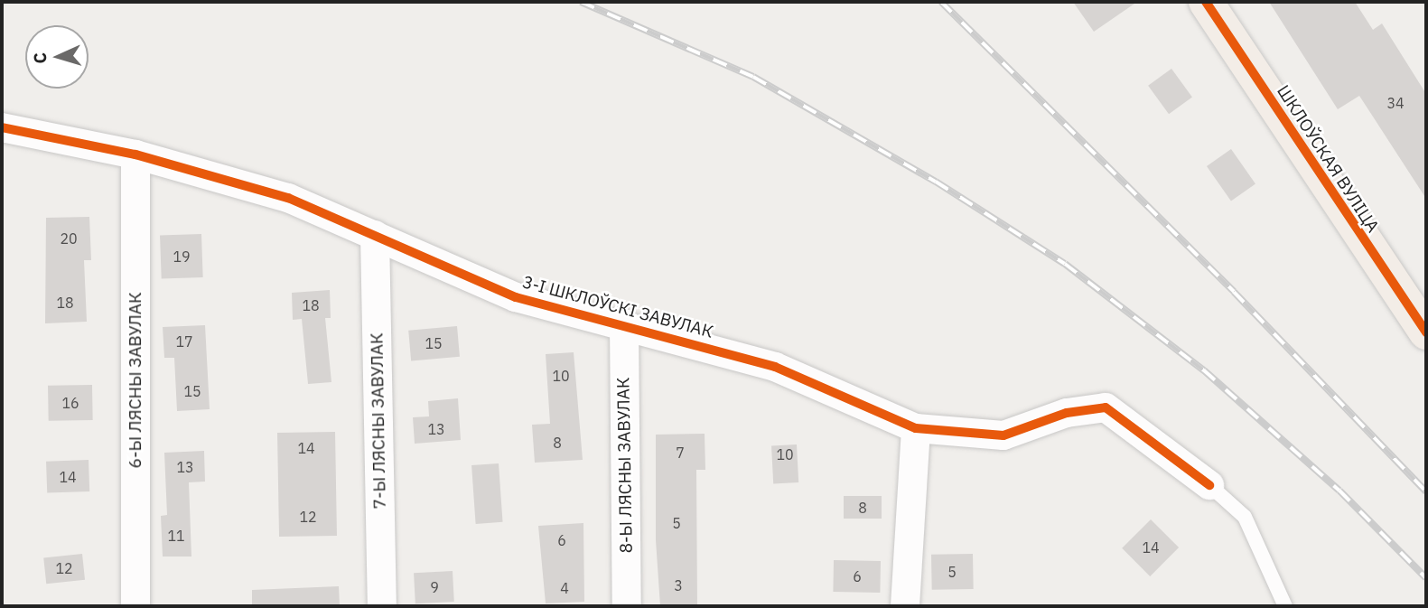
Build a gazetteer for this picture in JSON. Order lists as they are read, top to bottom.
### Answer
{
  "streets": {
    "main road": ["ШКЛОЎСКАЯ ВУЛІЦА"],
    "street": [
      "3-І ШКЛОЎСКІ ЗАВУЛАК",
      "6-Ы ЛЯСНЫ ЗАВУЛАК",
      "7-Ы ЛЯСНЫ ЗАВУЛАК",
      "8-Ы ЛЯСНЫ ЗАВУЛАК"
    ]
  },
  "crossings": [
    ["3-І ШКЛОЎСКІ ЗАВУЛАК", "6-Ы ЛЯСНЫ ЗАВУЛАК"],
    ["3-І ШКЛОЎСКІ ЗАВУЛАК", "7-Ы ЛЯСНЫ ЗАВУЛАК"],
    ["3-І ШКЛОЎСКІ ЗАВУЛАК", "8-Ы ЛЯСНЫ ЗАВУЛАК"]
  ],
  "house_numbers": [
    "34",
    "20",
    "19",
    "18",
    "18",
    "17",
    "15",
    "10",
    "15",
    "16",
    "13",
    "8",
    "14",
    "7",
    "10",
    "13",
    "14",
    "8",
    "12",
    "5",
    "11",
    "6",
    "14",
    "12",
    "5",
    "6",
    "3",
    "9",
    "4"
  ],
  "north": "left"
}
